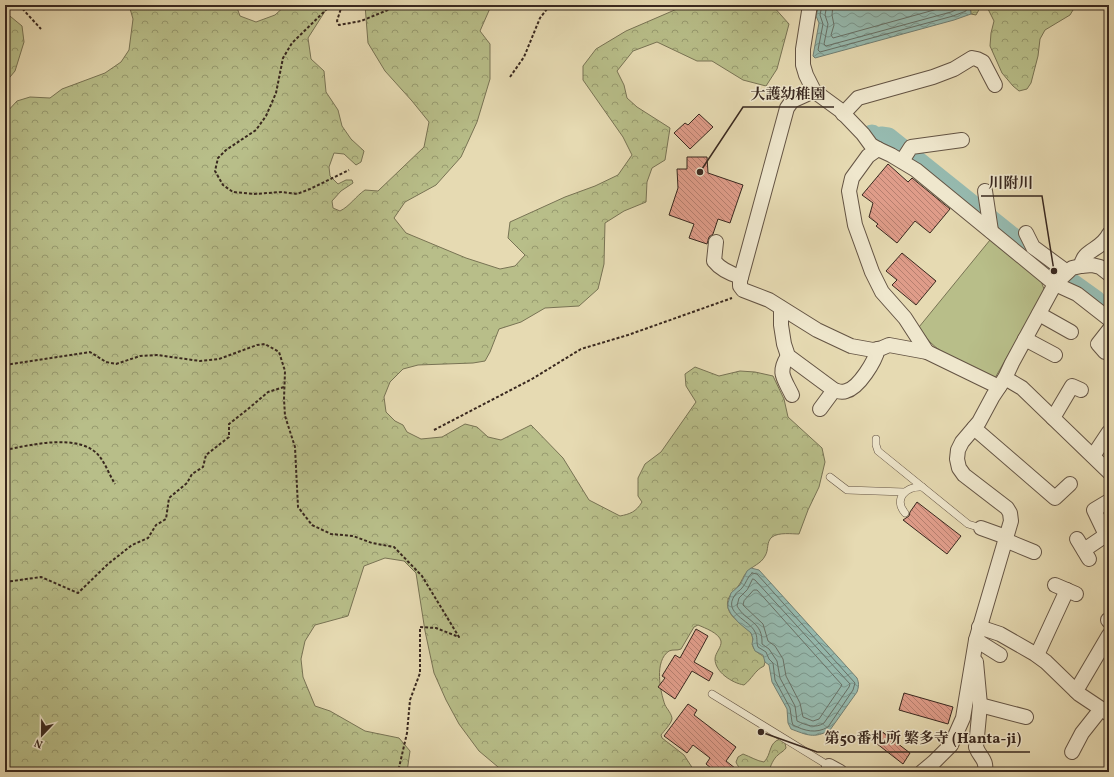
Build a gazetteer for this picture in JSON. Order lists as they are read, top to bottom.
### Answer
{
  "places": ["大護幼稚園", "川附川", "第50番札所 繁多寺 (Hanta-ji)"],
  "north": "bottom"
}
